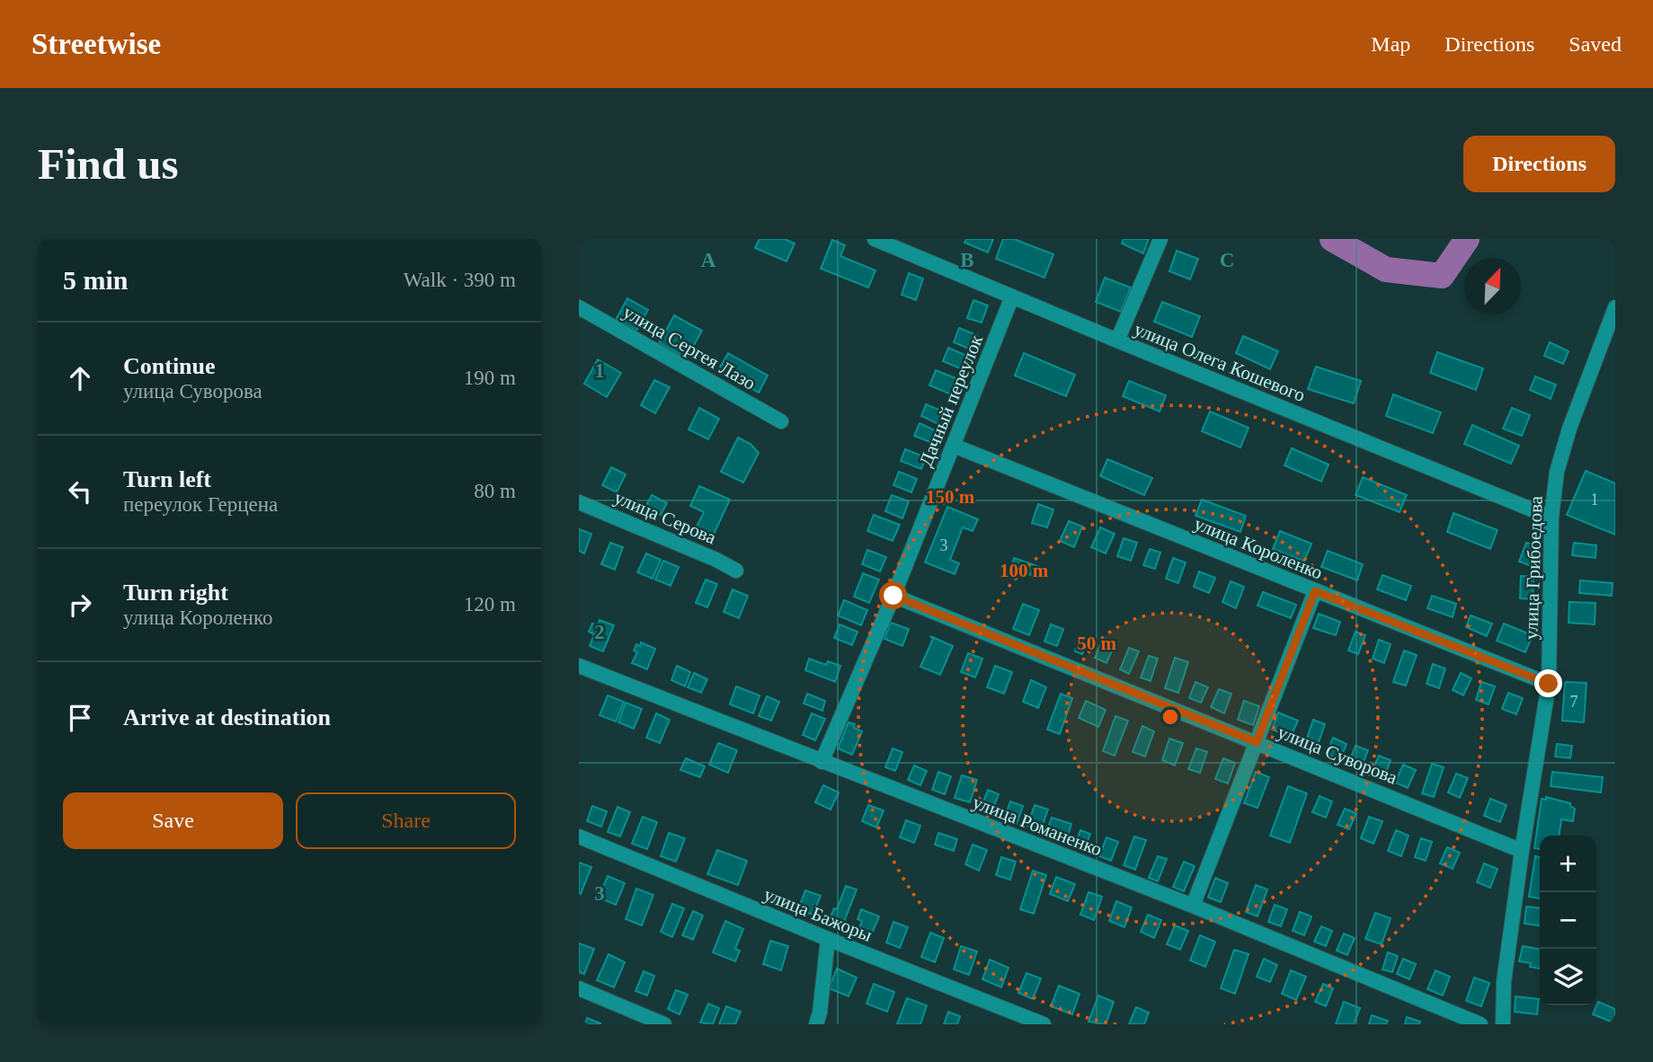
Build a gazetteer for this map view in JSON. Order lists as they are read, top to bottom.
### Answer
{
  "streets": {
    "street": [
      "улица Сергея Лазо",
      "улица Олега Кошевого",
      "Дачный переулок",
      "улица Серова",
      "улица Короленко",
      "улица Грибоедова",
      "улица Суворова",
      "улица Романенко",
      "улица Бажоры"
    ]
  },
  "crossings": [
    ["улица Олега Кошевого", "Дачный переулок"],
    ["улица Олега Кошевого", "улица Грибоедова"],
    ["Дачный переулок", "улица Короленко"],
    ["Дачный переулок", "улица Суворова"],
    ["Дачный переулок", "улица Романенко"],
    ["улица Короленко", "улица Грибоедова"],
    ["улица Грибоедова", "улица Суворова"]
  ],
  "house_numbers": ["1", "3", "7"],
  "north": "top right",
  "page": {
    "header": "Streetwise",
    "nav": ["Map", "Directions", "Saved"],
    "buttons": [
      "Directions",
      ["Save", "Share"]
    ],
    "title": "Find us",
    "heading": ["5 min", "Walk · 390 m"],
    "list": [
      ["Continue", "улица Суворова", "190 m"],
      ["Turn left", "переулок Герцена", "80 m"],
      ["Turn right", "улица Короленко", "120 m"],
      "Arrive at destination"
    ],
    "map_buttons": ["+", "−"]
  },
  "grid": {
    "columns": ["A", "B", "C"],
    "rows": ["1", "2", "3"]
  },
  "rings": ["150 m", "100 m", "50 m"]
}
